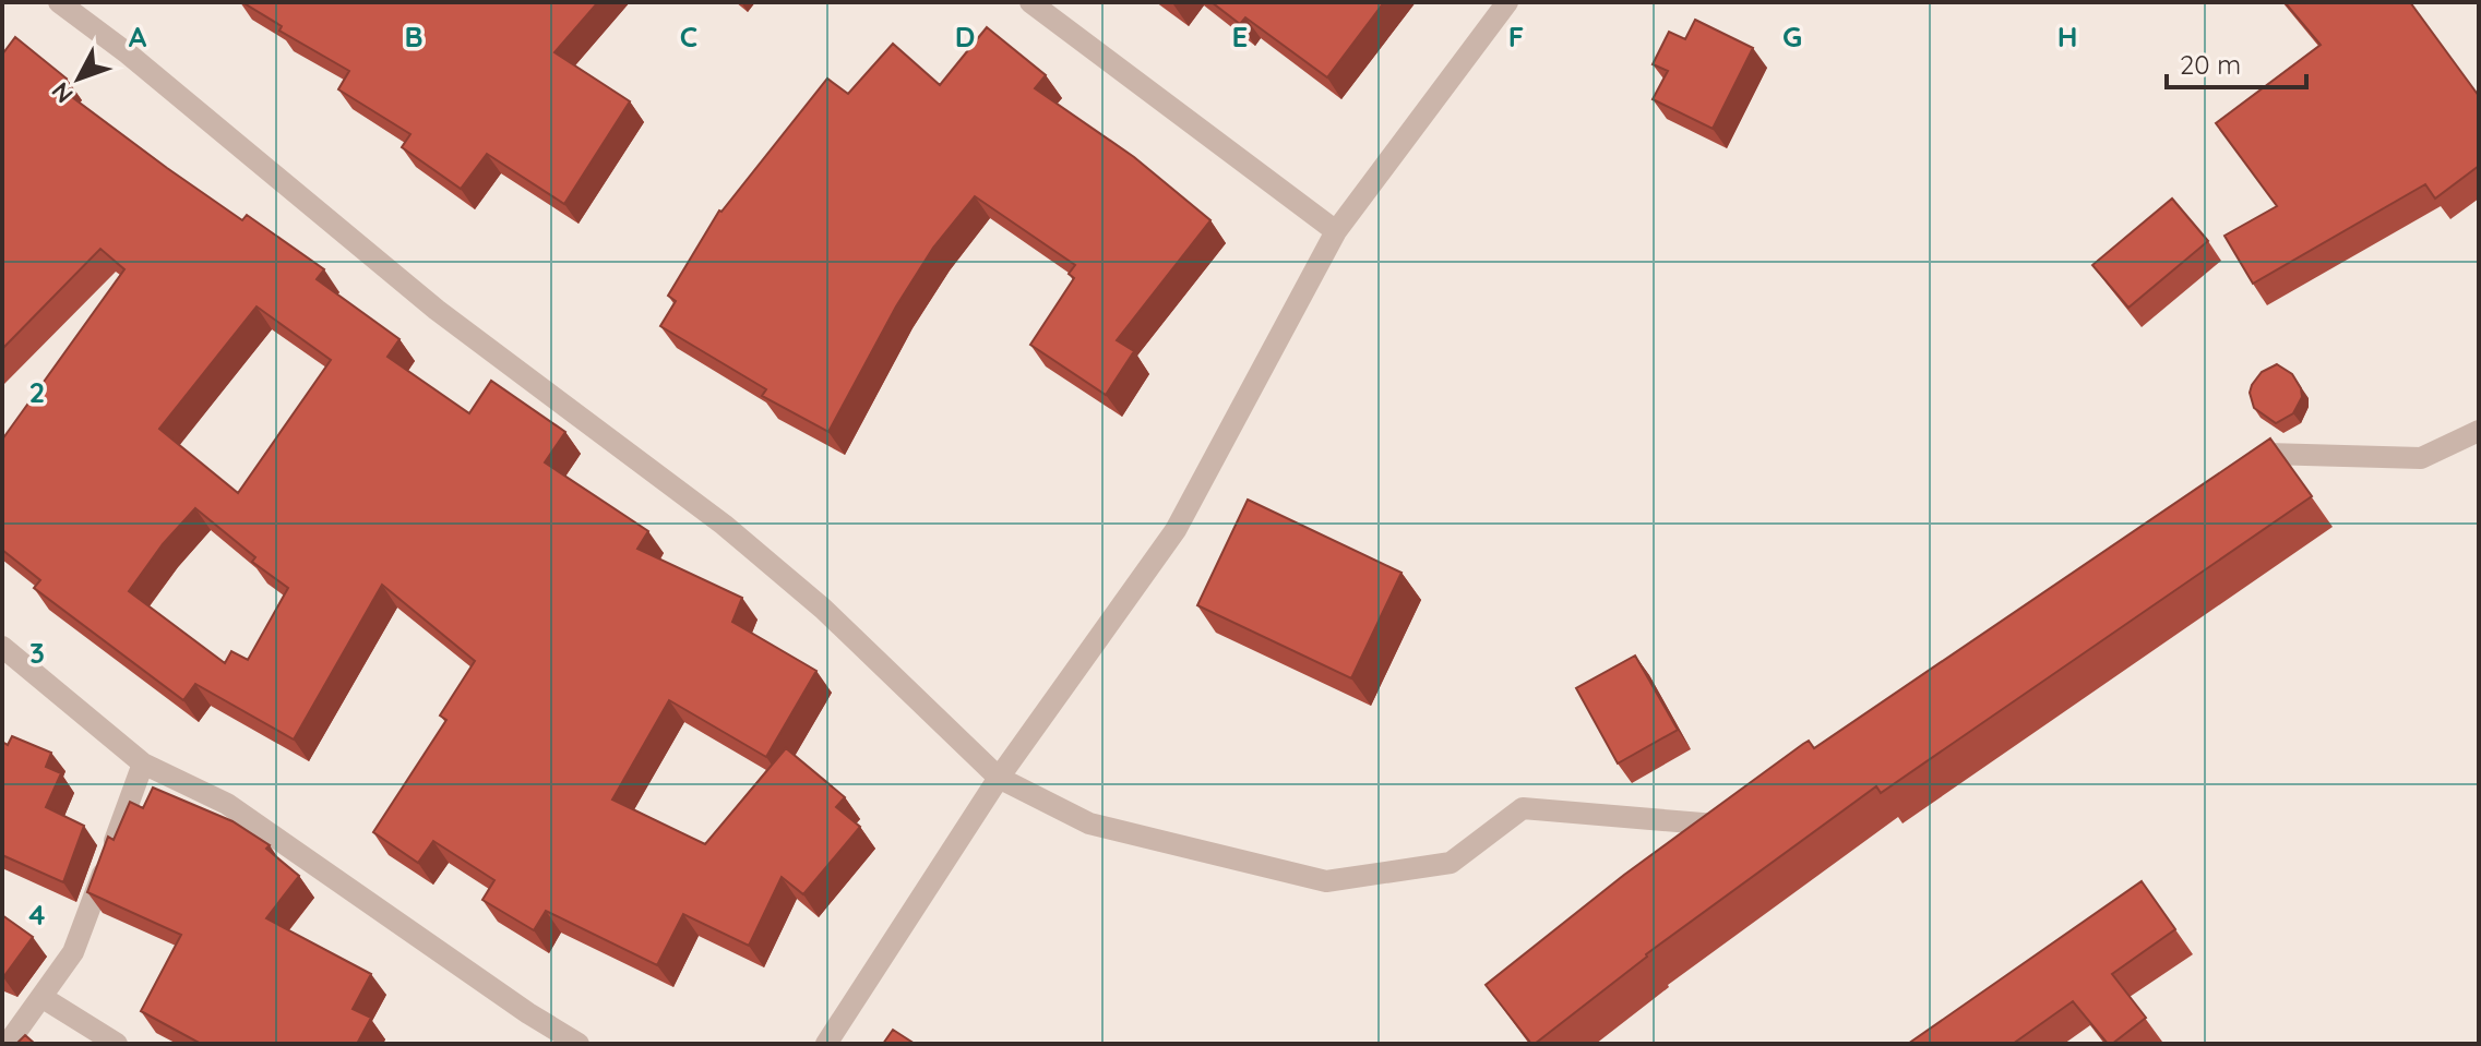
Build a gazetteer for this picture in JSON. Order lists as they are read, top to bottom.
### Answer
{
  "scale_bar": "20 m",
  "north": "bottom left",
  "grid": {
    "columns": [
      "A",
      "B",
      "C",
      "D",
      "E",
      "F",
      "G",
      "H"
    ],
    "rows": ["2", "3", "4"]
  }
}
